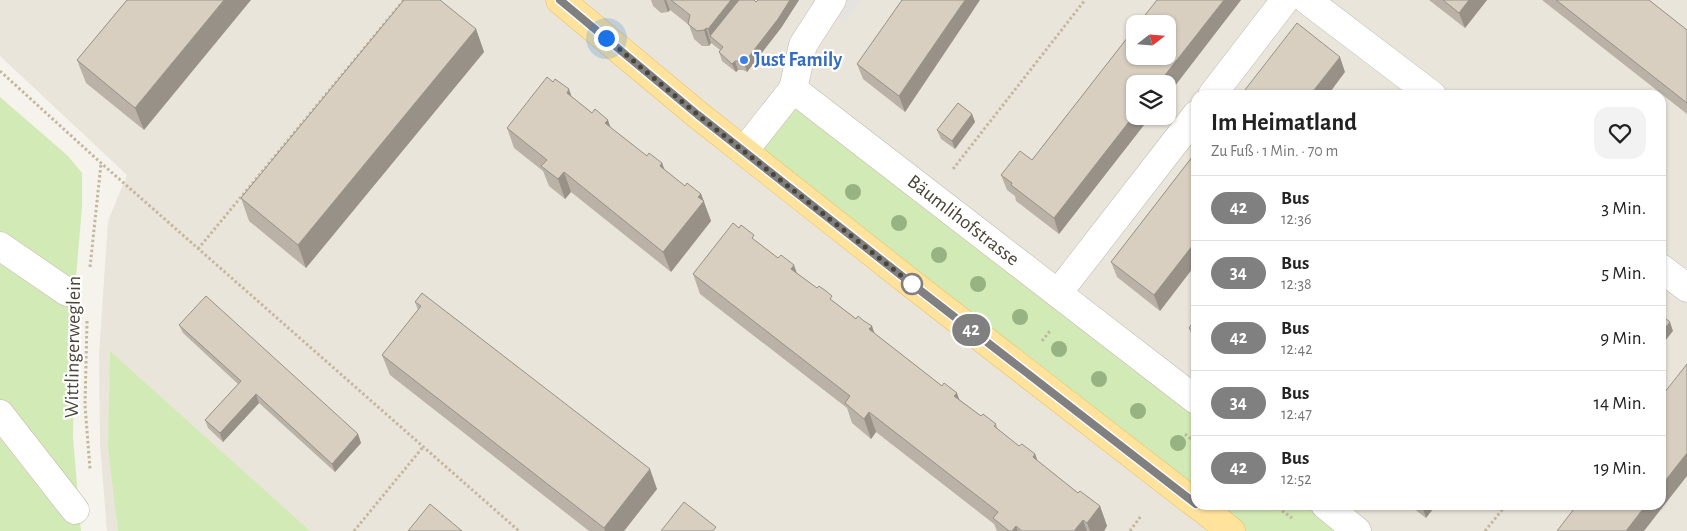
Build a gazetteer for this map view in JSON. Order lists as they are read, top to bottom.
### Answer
{
  "streets": {
    "street": ["Bäumlihofstrasse"],
    "path": ["Wittlingerweglein"]
  },
  "places": ["Just Family"],
  "lines": ["bus line 42"],
  "north": "right",
  "page": {
    "on_map": "42",
    "heading": ["Im Heimatland", "Zu Fuß · 1 Min. · 70 m"],
    "list": [
      {
        "mark": "42",
        "name": "Bus",
        "note": "12:36",
        "value": "3 Min."
      },
      {
        "mark": "34",
        "name": "Bus",
        "note": "12:38",
        "value": "5 Min."
      },
      {
        "mark": "42",
        "name": "Bus",
        "note": "12:42",
        "value": "9 Min."
      },
      {
        "mark": "34",
        "name": "Bus",
        "note": "12:47",
        "value": "14 Min."
      },
      {
        "mark": "42",
        "name": "Bus",
        "note": "12:52",
        "value": "19 Min."
      }
    ]
  }
}
